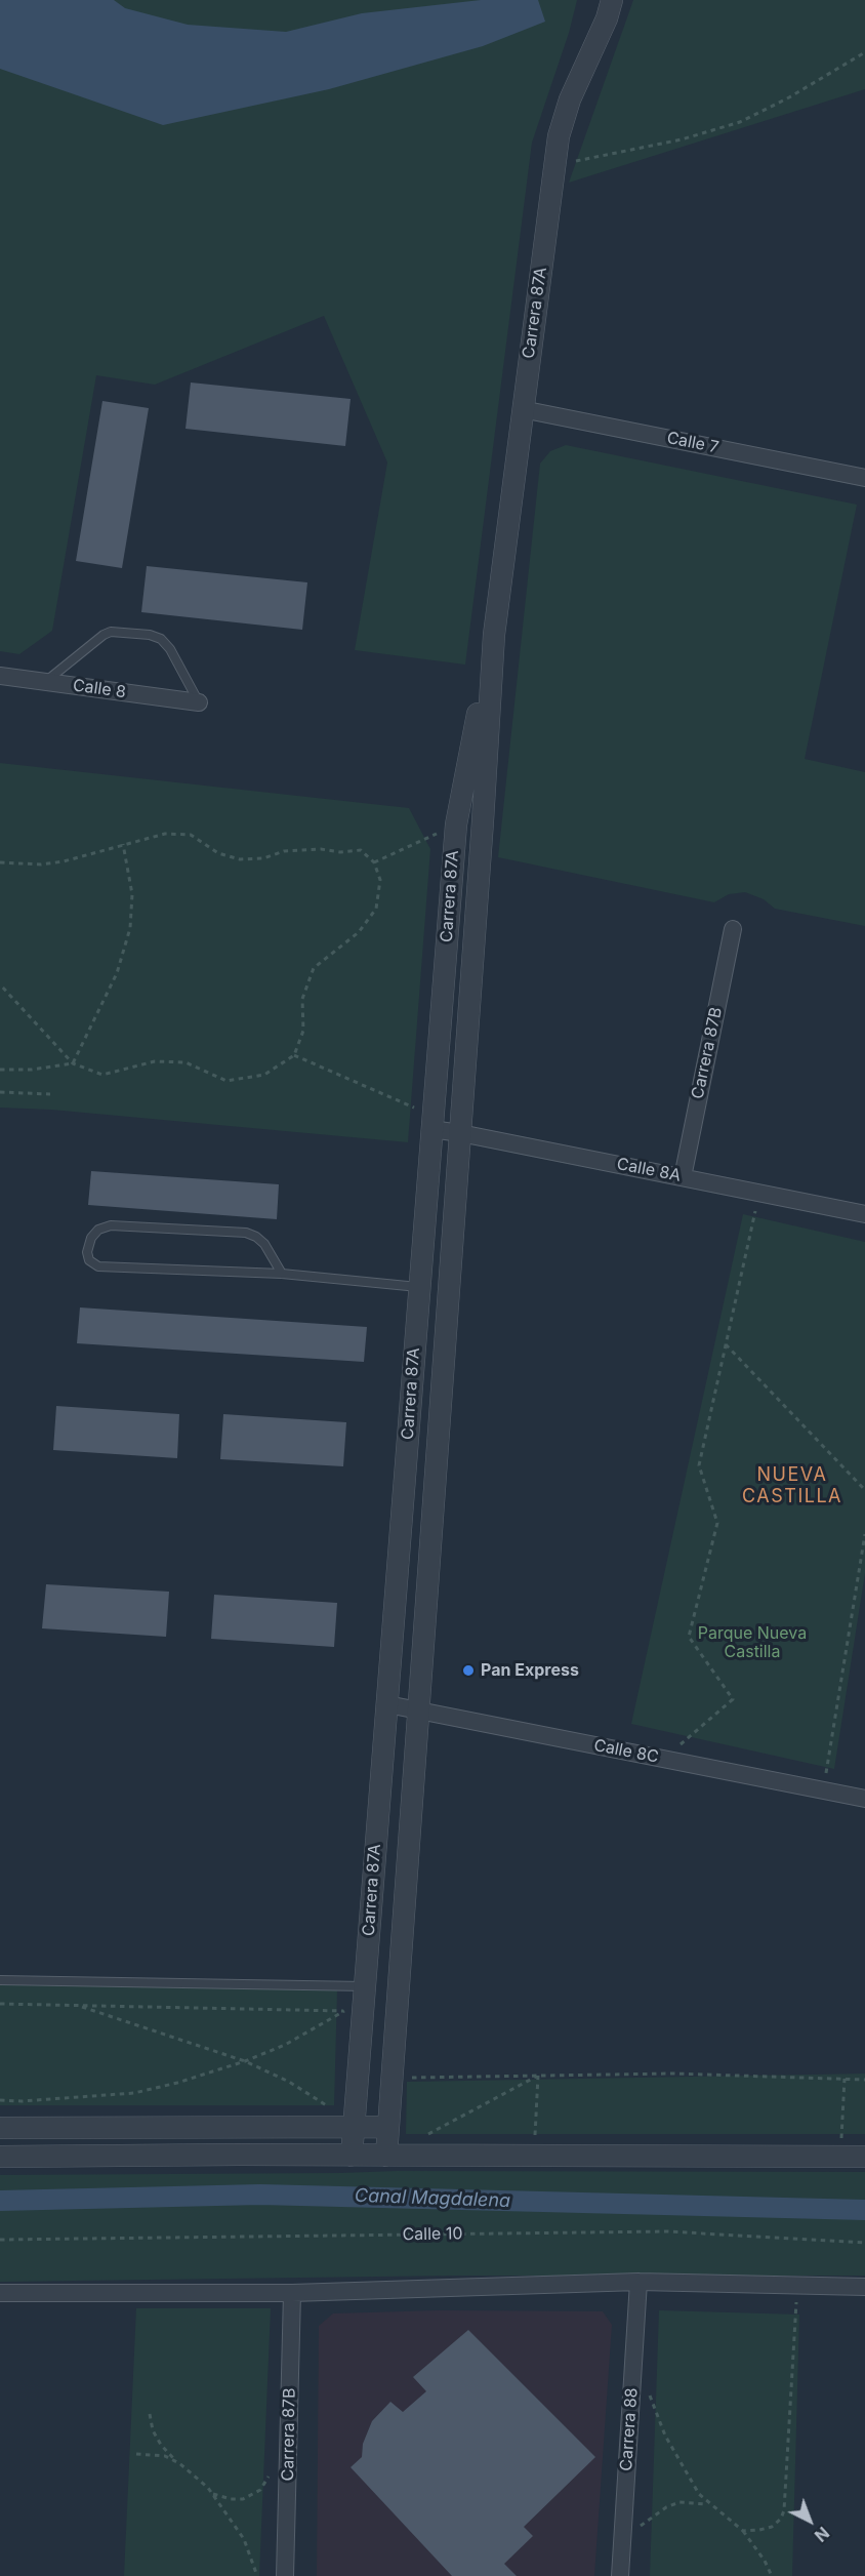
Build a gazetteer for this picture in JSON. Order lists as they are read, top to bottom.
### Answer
{
  "streets": {
    "street": [
      "Carrera 87A",
      "Calle 7",
      "Calle 8",
      "Carrera 87B",
      "Calle 8A",
      "Calle 8C",
      "Carrera 88"
    ],
    "path": ["Calle 10"]
  },
  "crossings": [
    ["Carrera 87A", "Calle 7"],
    ["Carrera 87A", "Calle 8A"],
    ["Carrera 87A", "Calle 8C"],
    ["Carrera 87B", "Calle 8A"]
  ],
  "districts": ["NUEVA CASTILLA"],
  "water": ["Canal Magdalena"],
  "parks": ["Parque Nueva Castilla"],
  "places": ["Pan Express"],
  "north": "bottom right"
}
